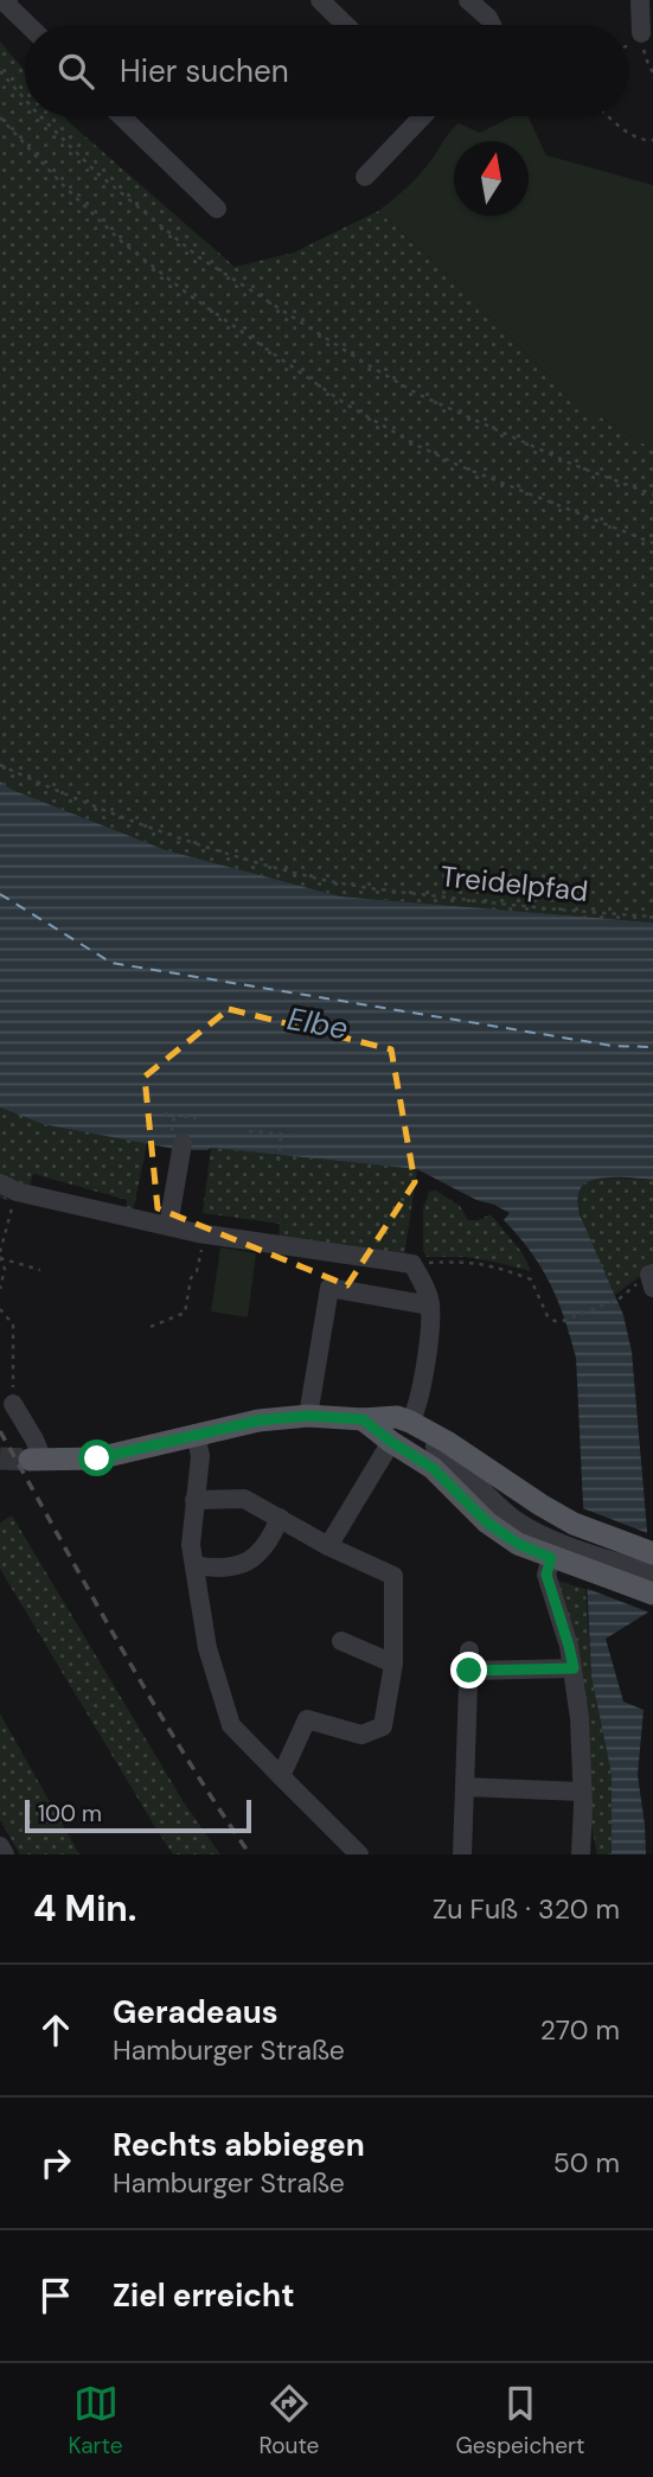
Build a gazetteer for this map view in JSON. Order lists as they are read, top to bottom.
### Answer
{
  "streets": {
    "path": ["Treidelpfad"]
  },
  "water": ["Elbe"],
  "scale_bar": "100 m",
  "north": "top",
  "page": {
    "search": "Hier suchen",
    "scale": "100 m",
    "heading": ["4 Min.", "Zu Fuß · 320 m"],
    "list": [
      ["Geradeaus", "Hamburger Straße", "270 m"],
      ["Rechts abbiegen", "Hamburger Straße", "50 m"],
      "Ziel erreicht"
    ],
    "nav": ["Karte", "Route", "Gespeichert"]
  }
}
